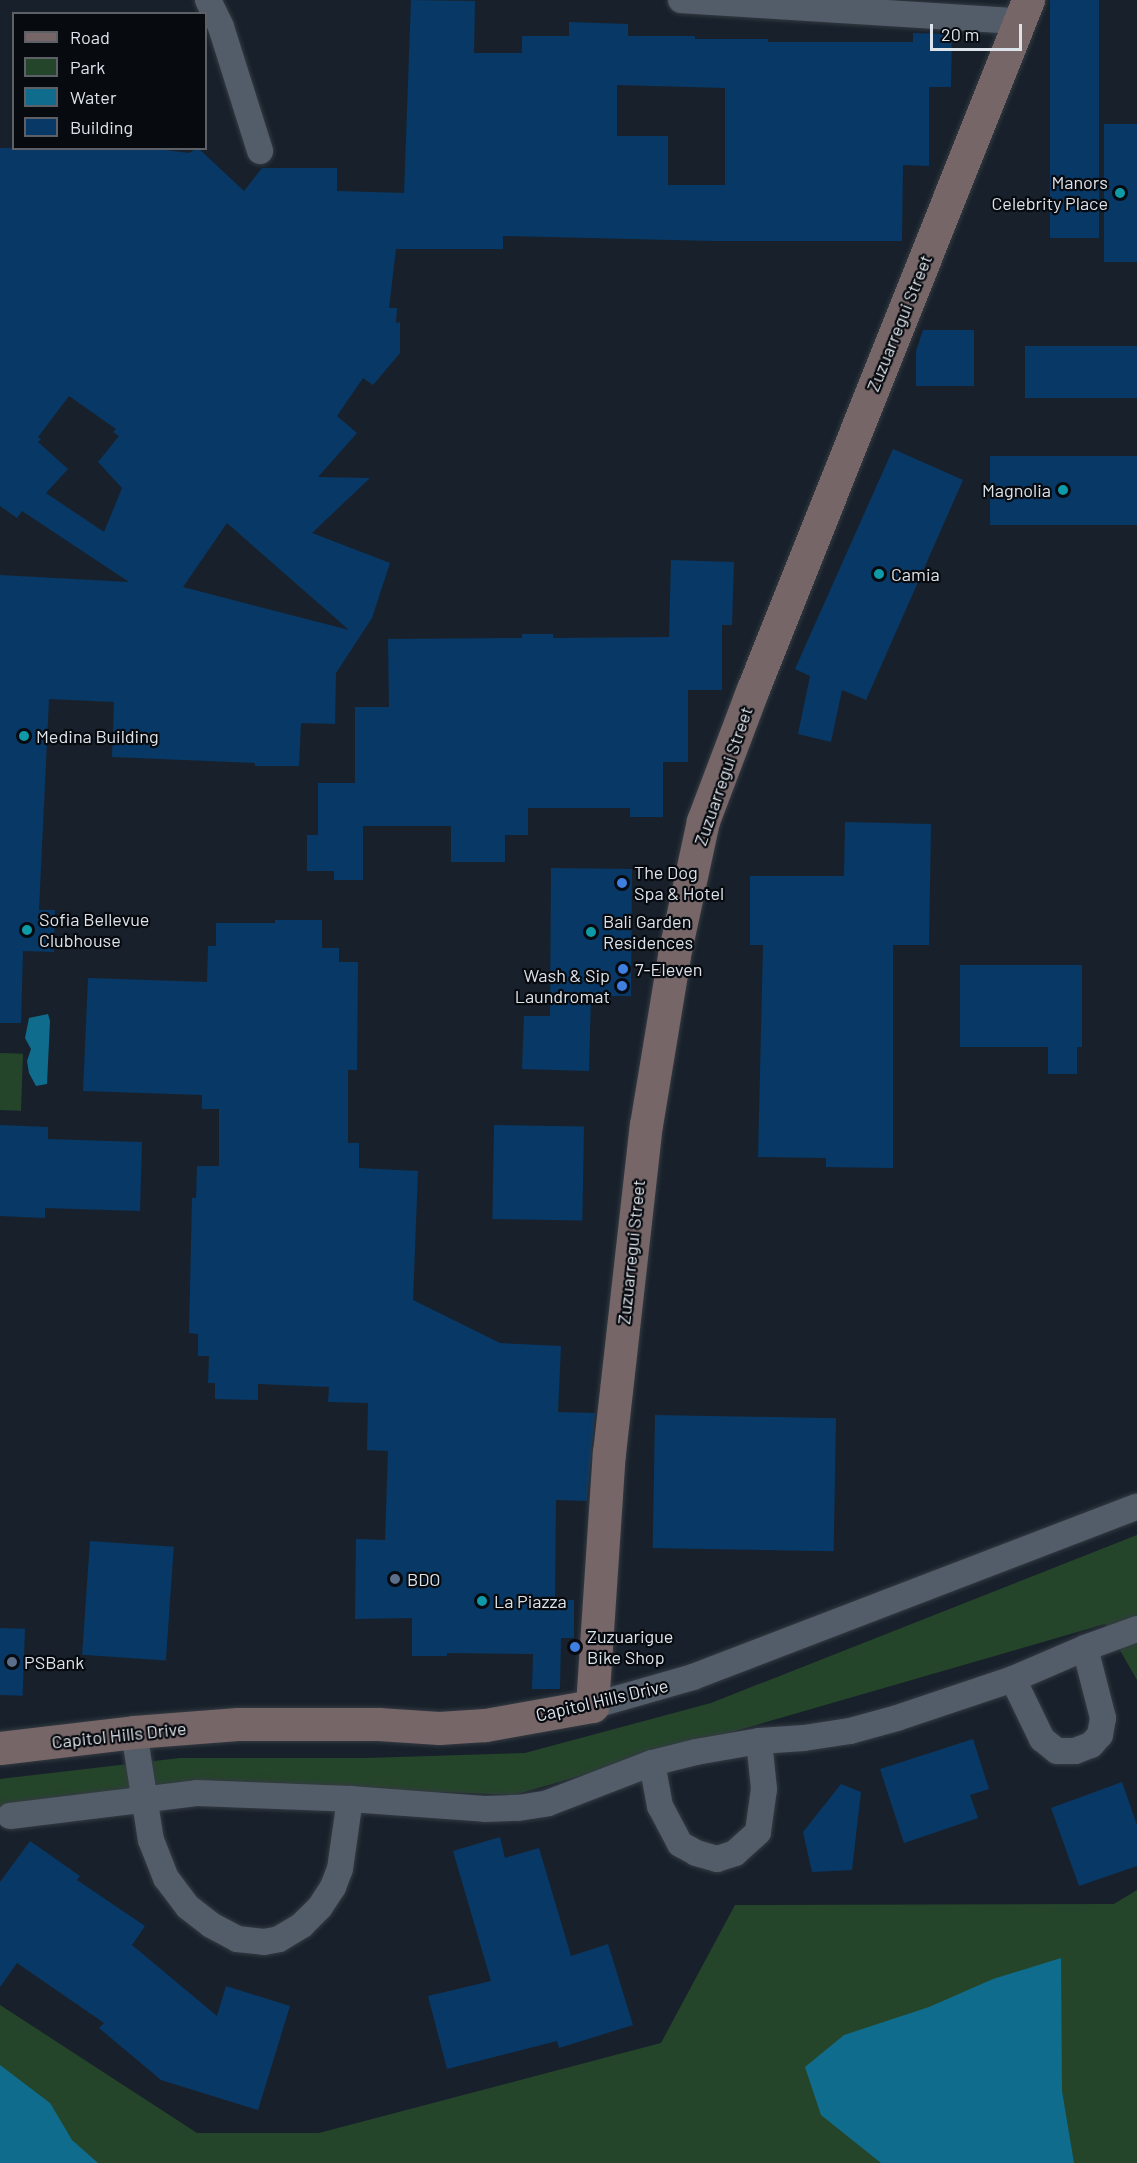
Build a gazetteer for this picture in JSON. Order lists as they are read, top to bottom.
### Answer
{
  "streets": {
    "street": ["Zuzuarregui Street", "Capitol Hills Drive"]
  },
  "crossings": [
    ["Zuzuarregui Street", "Capitol Hills Drive"]
  ],
  "places": [
    "Manors Celebrity Place",
    "Magnolia",
    "Camia",
    "Medina Building",
    "The Dog Spa & Hotel",
    "Sofia Bellevue Clubhouse",
    "Bali Garden Residences",
    "7-Eleven",
    "Wash & Sip Laundromat",
    "BDO",
    "La Piazza",
    "Zuzuarigue Bike Shop",
    "PSBank"
  ],
  "legend": [
    "Road",
    "Park",
    "Water",
    "Building"
  ],
  "scale_bar": "20 m"
}
